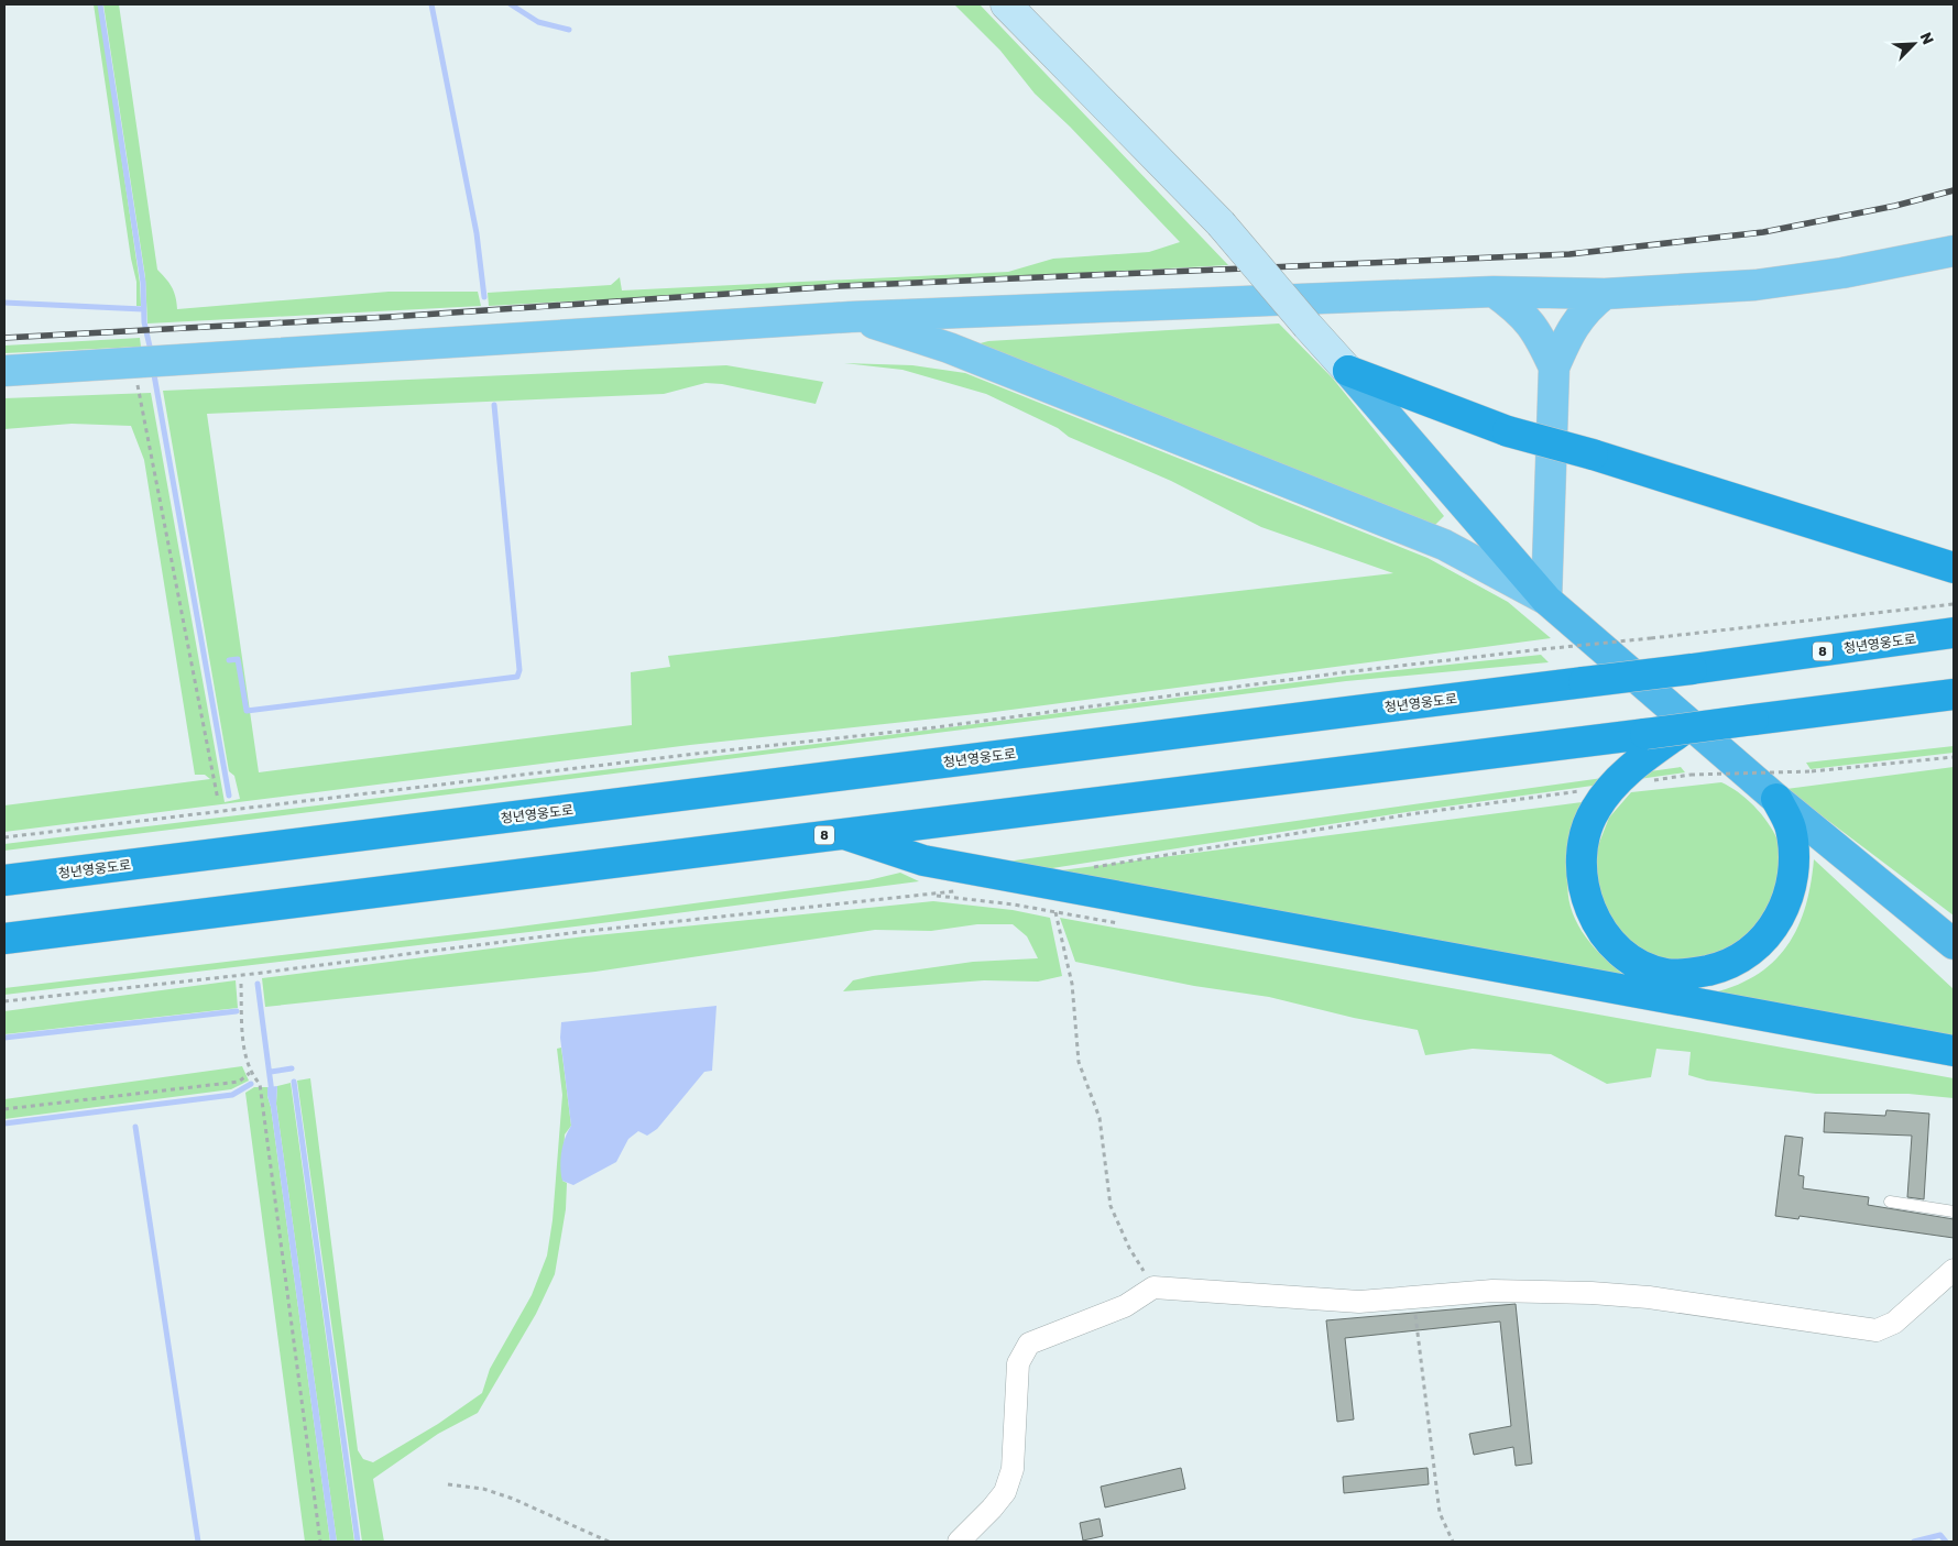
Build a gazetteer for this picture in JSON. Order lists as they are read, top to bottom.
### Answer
{
  "streets": {
    "highway": ["청년영웅도로", "8"]
  },
  "north": "top right"
}
